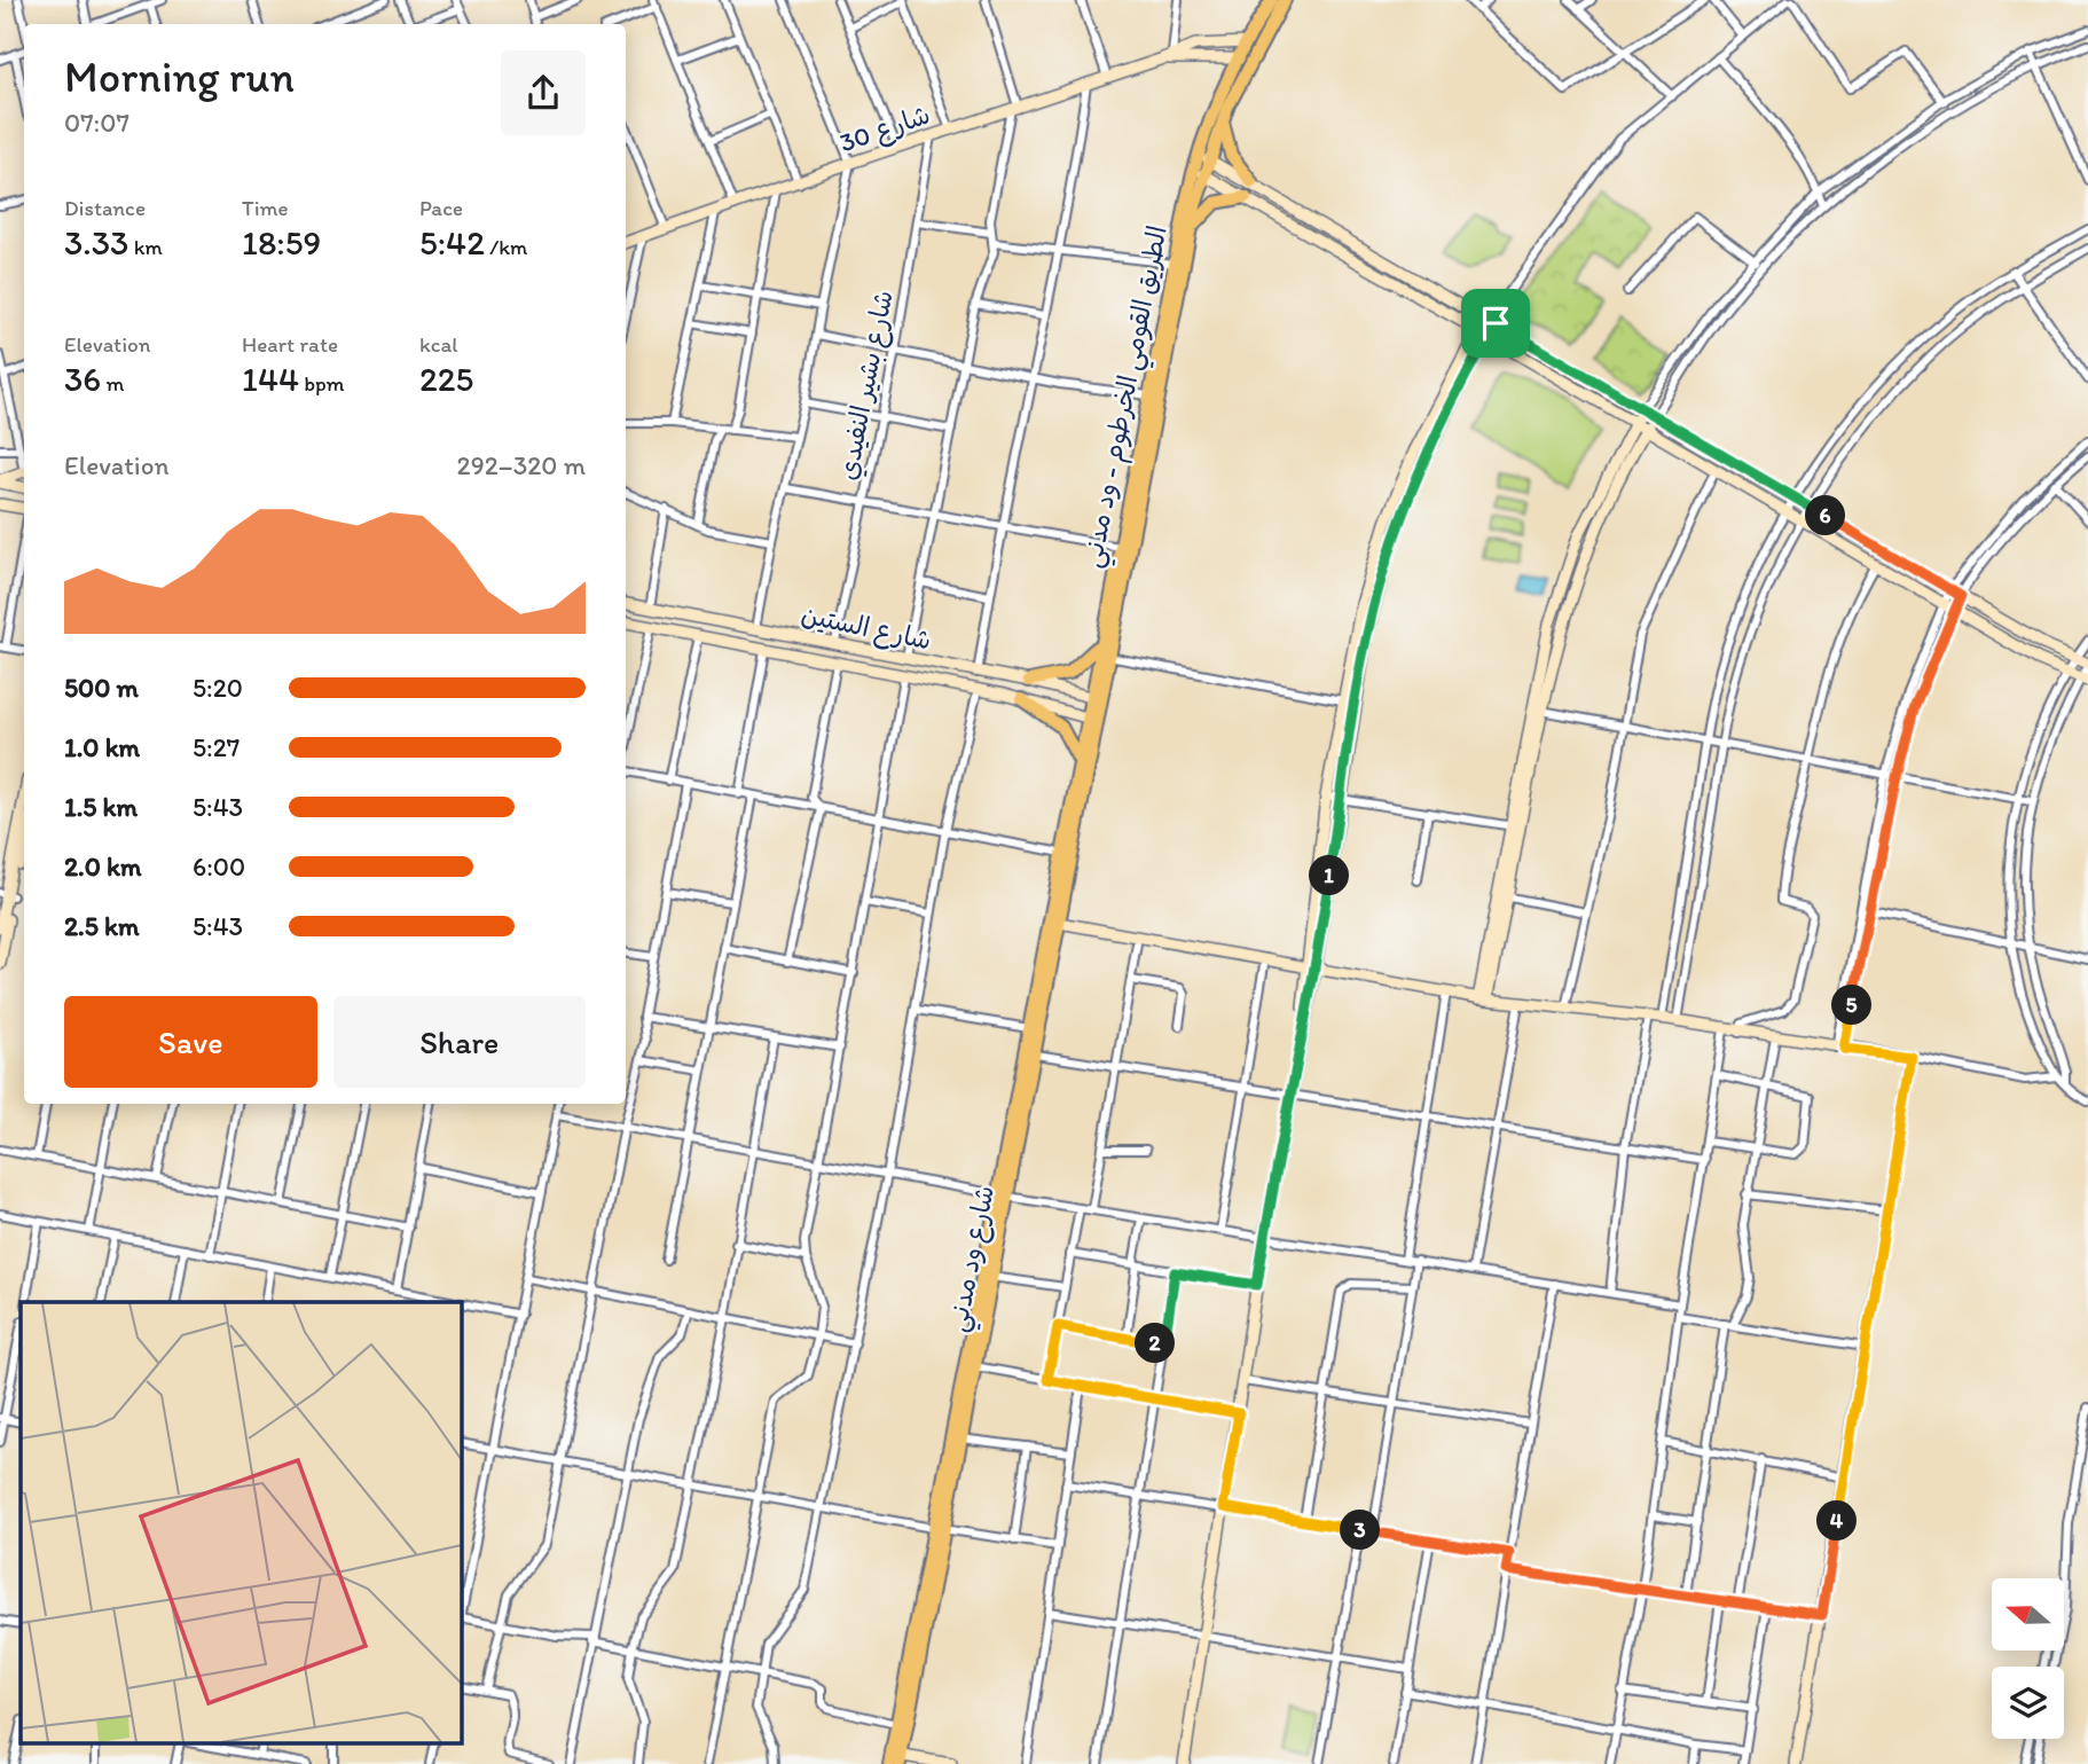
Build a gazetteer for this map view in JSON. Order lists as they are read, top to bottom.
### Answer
{
  "streets": {
    "highway": ["الطريق القومي الخرطوم - ود مدني", "شارع ود مدني"],
    "street": ["شارع 30", "شارع بشير النفيدي", "شارع الستين"]
  },
  "crossings": [
    ["شارع 30", "شارع بشير النفيدي"],
    ["شارع 30", "الطريق القومي الخرطوم - ود مدني"],
    ["شارع بشير النفيدي", "شارع الستين"],
    ["الطريق القومي الخرطوم - ود مدني", "شارع الستين"],
    ["الطريق القومي الخرطوم - ود مدني", "شارع ود مدني"]
  ],
  "north": "left",
  "page": {
    "heading": ["Morning run", "07:07"],
    "stats": [
      ["Distance", "3.33 km"],
      ["Time", "18:59"],
      ["Pace", "5:42 /km"],
      ["Elevation", "36 m"],
      ["Heart rate", "144 bpm"],
      ["kcal", "225"]
    ],
    "chart": ["Elevation", "292–320 m"],
    "pins": [
      "6",
      "1",
      "5",
      "2",
      "4",
      "3"
    ],
    "list": [
      {
        "name": "500 m",
        "note": "5:20"
      },
      {
        "name": "1.0 km",
        "note": "5:27"
      },
      {
        "name": "1.5 km",
        "note": "5:43"
      },
      {
        "name": "2.0 km",
        "note": "6:00"
      },
      {
        "name": "2.5 km",
        "note": "5:43"
      }
    ],
    "buttons": ["Save", "Share"]
  }
}
